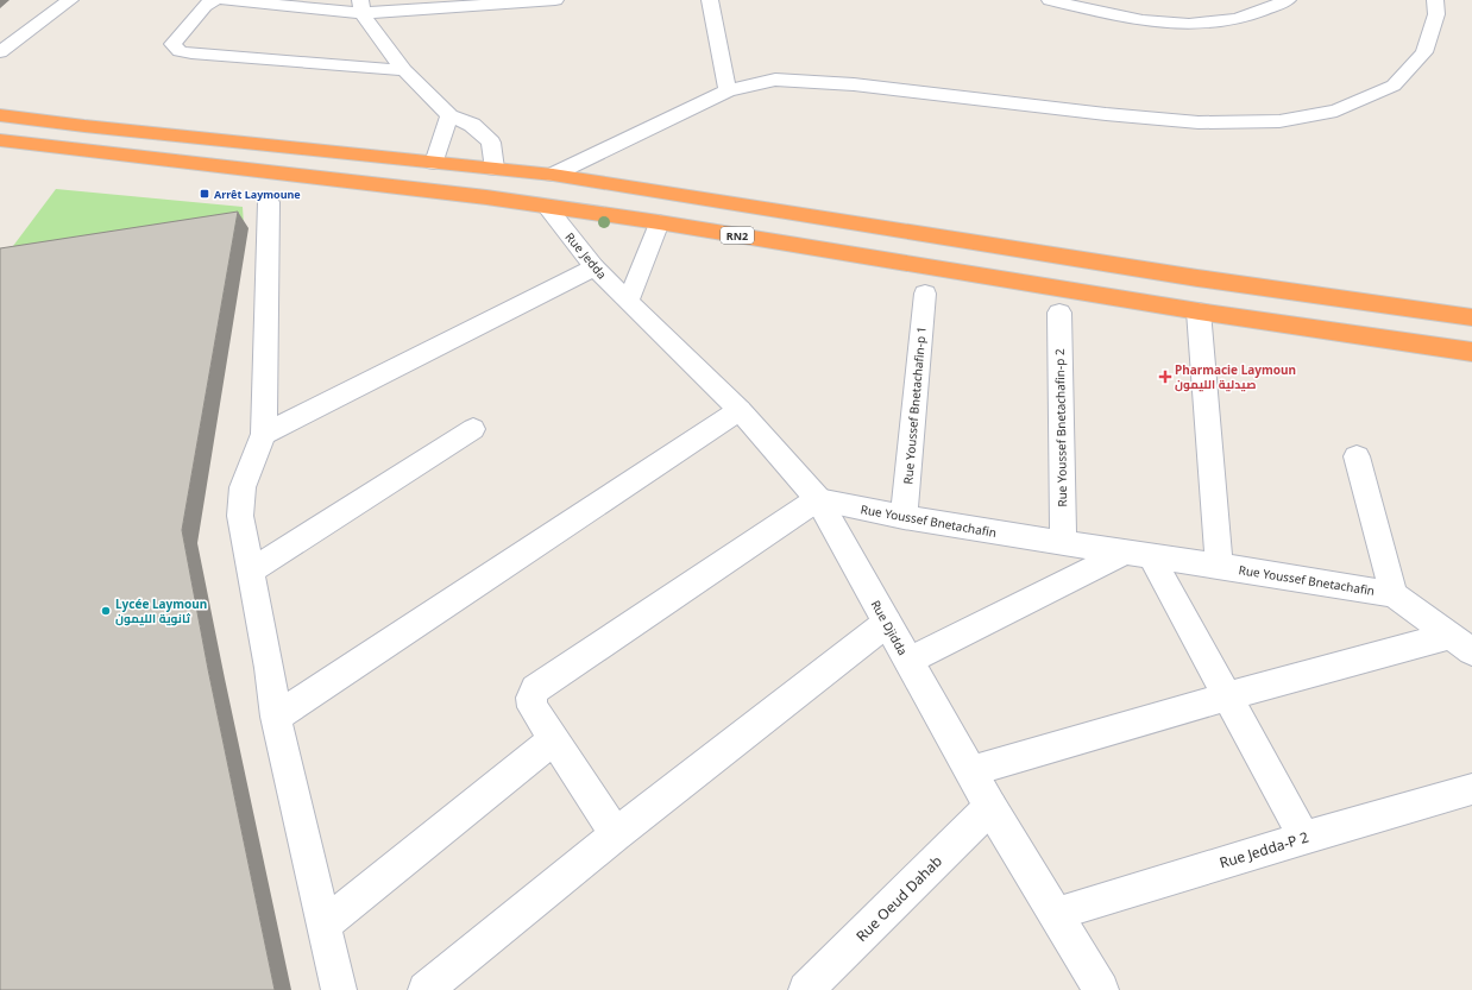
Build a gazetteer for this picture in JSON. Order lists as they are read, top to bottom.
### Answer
{
  "streets": {
    "highway": ["RN2"],
    "street": [
      "Rue Jedda",
      "Rue Youssef Bnetachafin-p 1",
      "Rue Youssef Bnetachafin-p 2",
      "Rue Youssef Bnetachafin",
      "Rue Djidda",
      "Rue Jedda-P 2",
      "Rue Oeud Dahab"
    ]
  },
  "crossings": [
    ["RN2", "Rue Jedda"],
    ["Rue Jedda", "Rue Djidda"],
    ["Rue Youssef Bnetachafin-p 1", "Rue Youssef Bnetachafin"],
    ["Rue Youssef Bnetachafin-p 2", "Rue Youssef Bnetachafin"],
    ["Rue Youssef Bnetachafin", "Rue Djidda"],
    ["Rue Djidda", "Rue Jedda-P 2"],
    ["Rue Djidda", "Rue Oeud Dahab"]
  ],
  "places": {
    "transit": ["Arrêt Laymoune"],
    "health": ["Pharmacie Laymoun صيدلية الليمون"],
    "other": ["Lycée Laymoun ثانوية الليمون"]
  }
}
